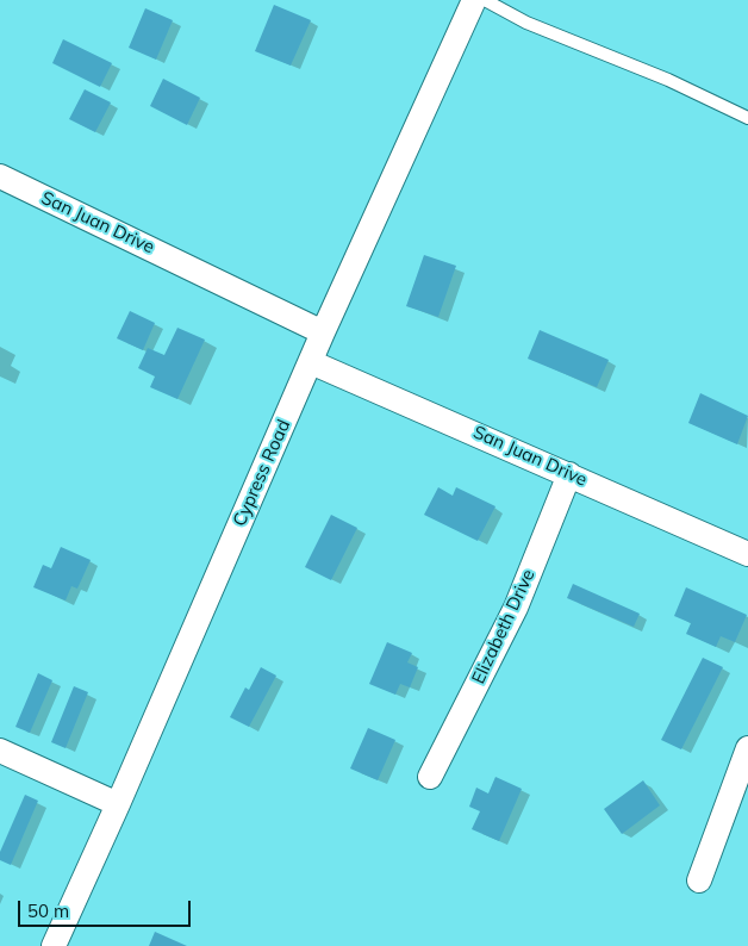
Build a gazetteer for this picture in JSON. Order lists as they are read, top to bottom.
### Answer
{
  "streets": {
    "street": ["San Juan Drive", "Cypress Road", "Elizabeth Drive"]
  },
  "crossings": [
    ["San Juan Drive", "Cypress Road"],
    ["San Juan Drive", "Elizabeth Drive"]
  ],
  "scale_bar": "50 m"
}
